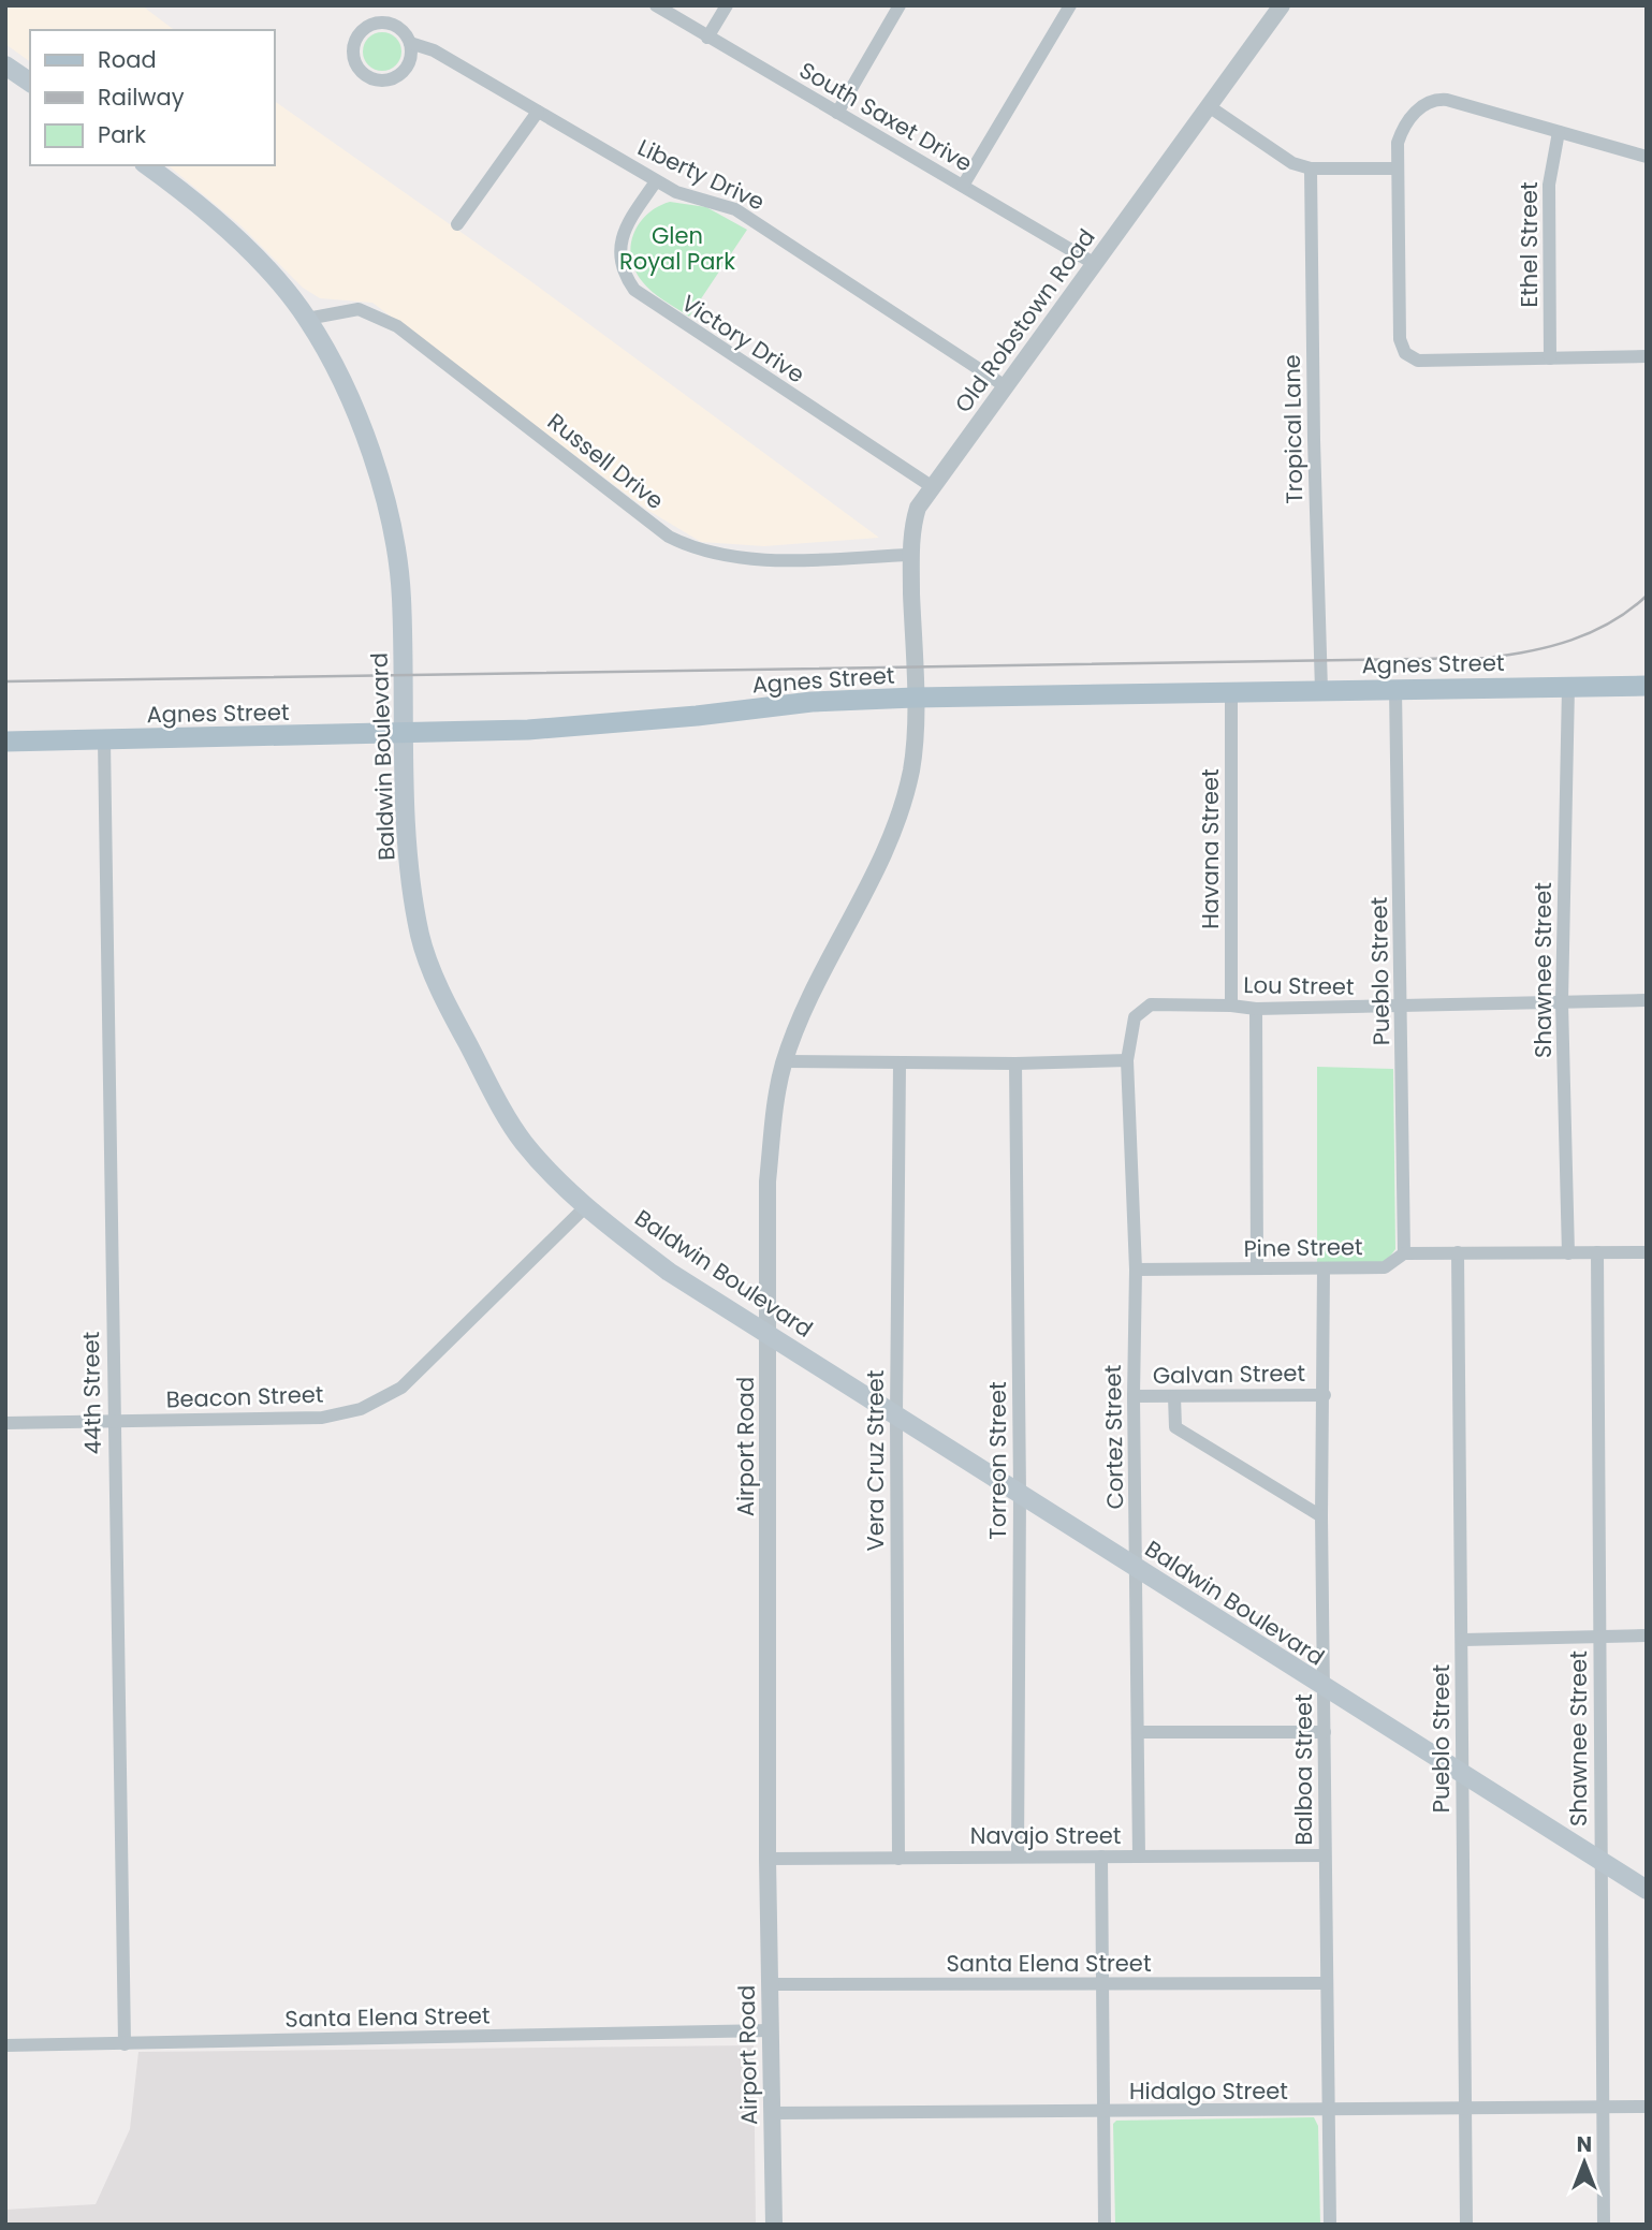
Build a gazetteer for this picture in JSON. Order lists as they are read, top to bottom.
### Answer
{
  "streets": {
    "main road": ["Agnes Street", "Baldwin Boulevard"],
    "street": [
      "South Saxet Drive",
      "Liberty Drive",
      "Ethel Street",
      "Old Robstown Road",
      "Victory Drive",
      "Tropical Lane",
      "Russell Drive",
      "Havana Street",
      "Shawnee Street",
      "Pueblo Street",
      "Lou Street",
      "Pine Street",
      "Galvan Street",
      "44th Street",
      "Beacon Street",
      "Cortez Street",
      "Airport Road",
      "Vera Cruz Street",
      "Torreon Street",
      "Balboa Street",
      "Navajo Street",
      "Santa Elena Street",
      "Hidalgo Street"
    ]
  },
  "crossings": [
    ["South Saxet Drive", "Old Robstown Road"],
    ["Liberty Drive", "Old Robstown Road"],
    ["Liberty Drive", "Victory Drive"],
    ["Old Robstown Road", "Victory Drive"],
    ["Old Robstown Road", "Russell Drive"],
    ["Old Robstown Road", "Agnes Street"],
    ["Old Robstown Road", "Airport Road"],
    ["Tropical Lane", "Agnes Street"],
    ["Russell Drive", "Baldwin Boulevard"],
    ["Agnes Street", "Baldwin Boulevard"],
    ["Agnes Street", "Havana Street"],
    ["Agnes Street", "Shawnee Street"],
    ["Agnes Street", "Pueblo Street"],
    ["Agnes Street", "44th Street"],
    ["Agnes Street", "Airport Road"],
    ["Baldwin Boulevard", "Shawnee Street"],
    ["Baldwin Boulevard", "Pueblo Street"],
    ["Baldwin Boulevard", "Beacon Street"],
    ["Baldwin Boulevard", "Cortez Street"],
    ["Baldwin Boulevard", "Airport Road"],
    ["Baldwin Boulevard", "Vera Cruz Street"],
    ["Baldwin Boulevard", "Torreon Street"],
    ["Baldwin Boulevard", "Balboa Street"],
    ["Havana Street", "Lou Street"],
    ["Shawnee Street", "Lou Street"],
    ["Shawnee Street", "Pine Street"],
    ["Shawnee Street", "Hidalgo Street"],
    ["Pueblo Street", "Lou Street"],
    ["Pueblo Street", "Pine Street"],
    ["Pueblo Street", "Hidalgo Street"],
    ["Lou Street", "Cortez Street"],
    ["Pine Street", "Cortez Street"],
    ["Pine Street", "Balboa Street"],
    ["Galvan Street", "Cortez Street"],
    ["Galvan Street", "Balboa Street"],
    ["44th Street", "Beacon Street"],
    ["44th Street", "Santa Elena Street"],
    ["Cortez Street", "Navajo Street"],
    ["Airport Road", "Navajo Street"],
    ["Airport Road", "Santa Elena Street"],
    ["Airport Road", "Hidalgo Street"],
    ["Vera Cruz Street", "Navajo Street"],
    ["Torreon Street", "Navajo Street"],
    ["Balboa Street", "Navajo Street"],
    ["Balboa Street", "Santa Elena Street"],
    ["Balboa Street", "Hidalgo Street"]
  ],
  "parks": ["Glen Royal Park"],
  "legend": ["Road", "Railway", "Park"],
  "north": "top"
}
